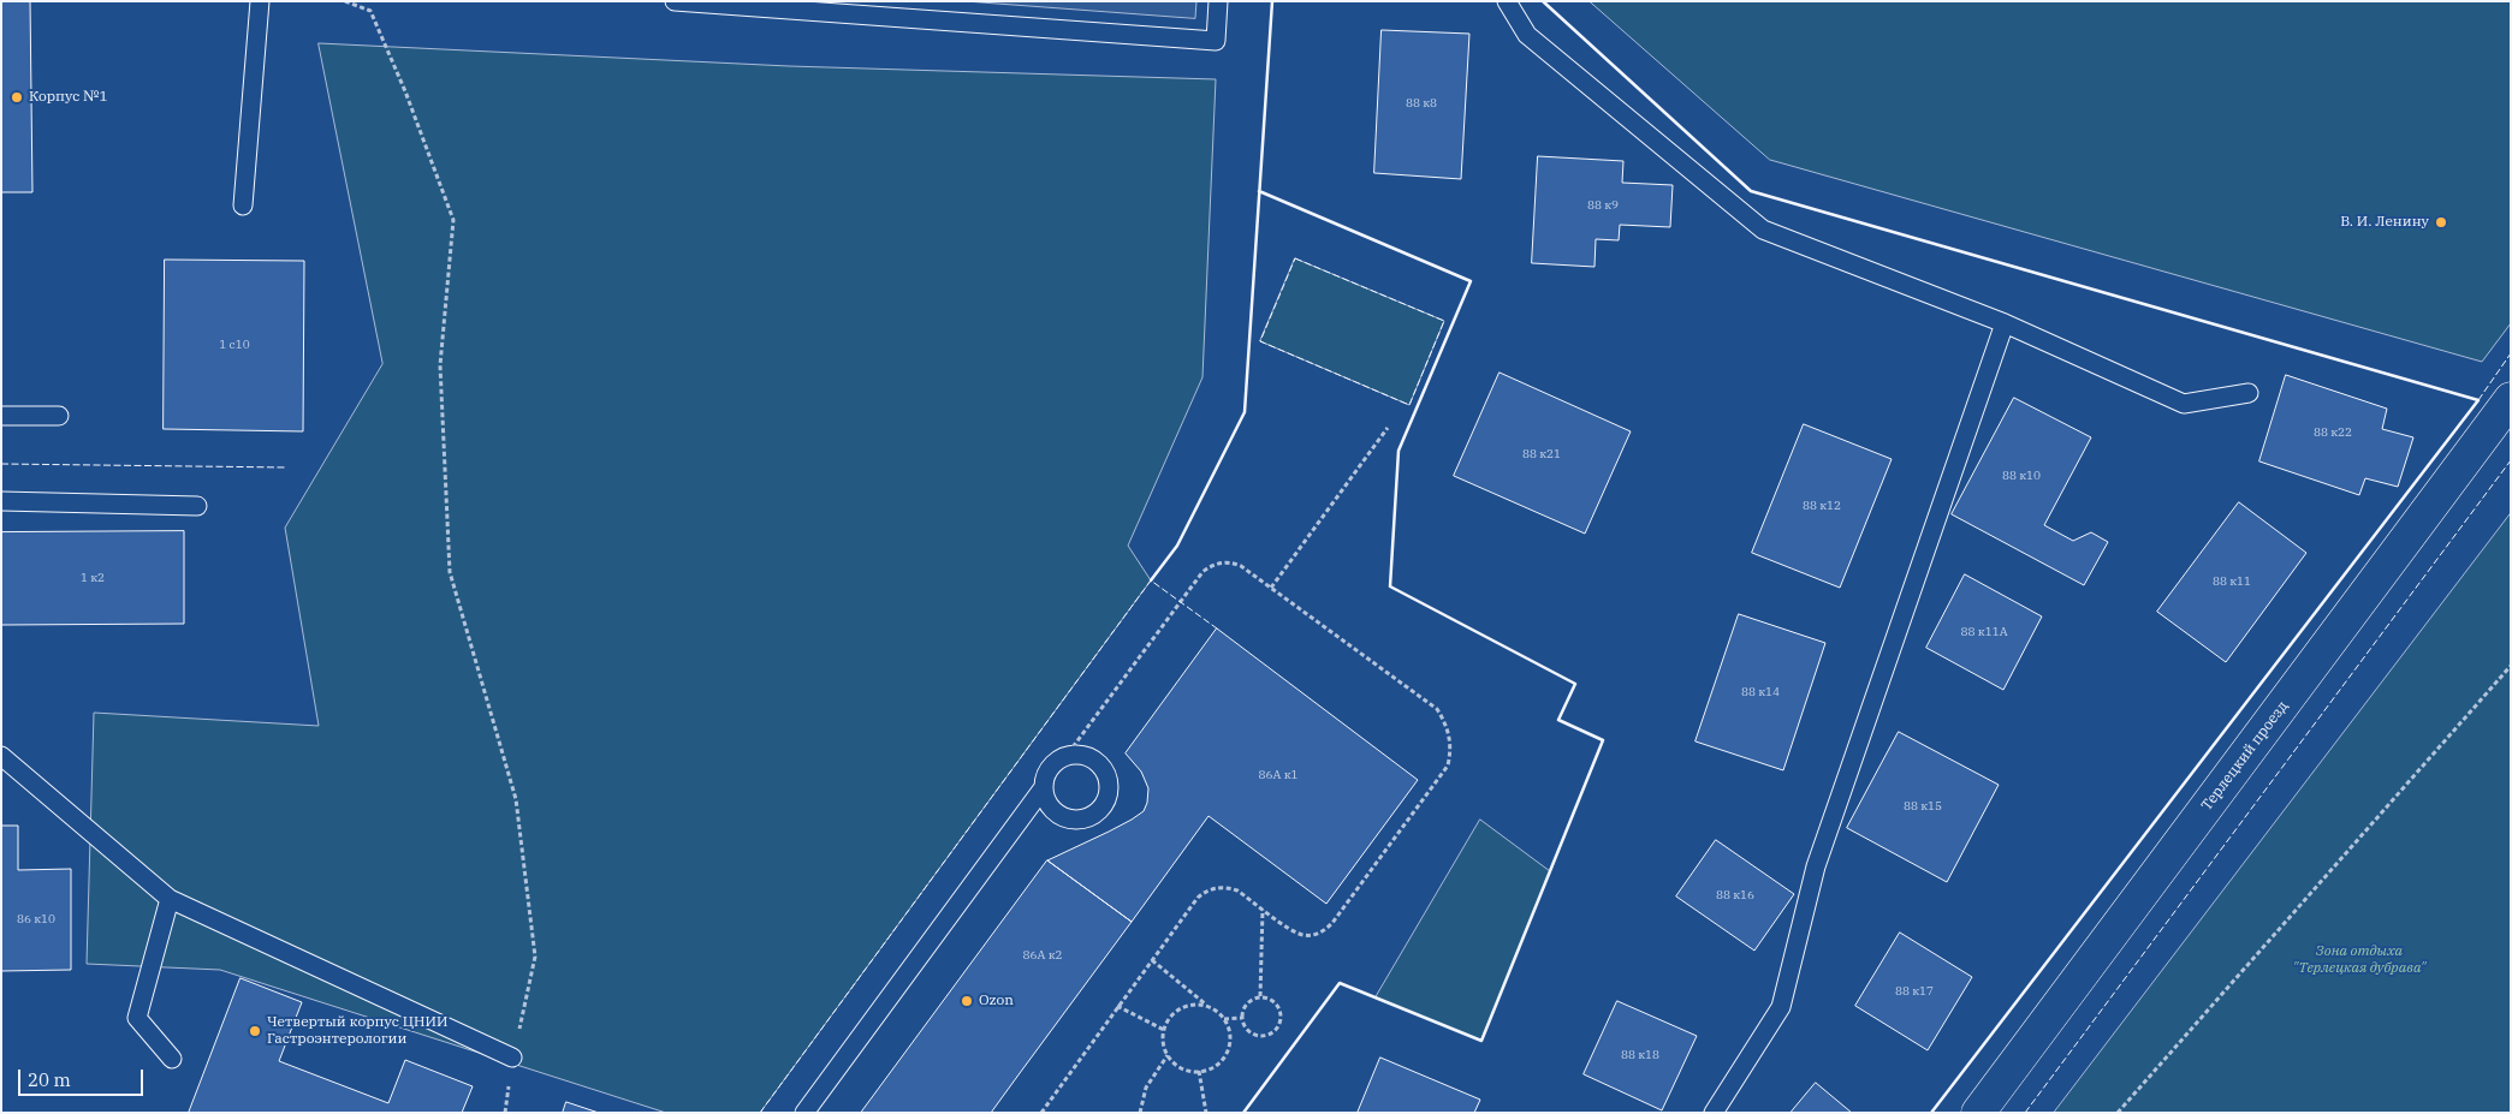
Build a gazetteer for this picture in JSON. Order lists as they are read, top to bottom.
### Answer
{
  "streets": {
    "street": ["Терлецкий проезд"]
  },
  "parks": ["Зона отдыха \"Терлецкая дубрава\""],
  "places": [
    "Корпус №1",
    "В. И. Ленину",
    "Ozon",
    "Четвертый корпус ЦНИИ Гастроэнтерологии"
  ],
  "house_numbers": [
    "88 к8",
    "88 к9",
    "1 с10",
    "88 к22",
    "88 к21",
    "88 к10",
    "88 к12",
    "1 к2",
    "88 к11",
    "88 к11А",
    "88 к14",
    "86А к1",
    "88 к15",
    "88 к16",
    "86 к10",
    "86А к2",
    "88 к17",
    "88 к18"
  ],
  "scale_bar": "20 m"
}
